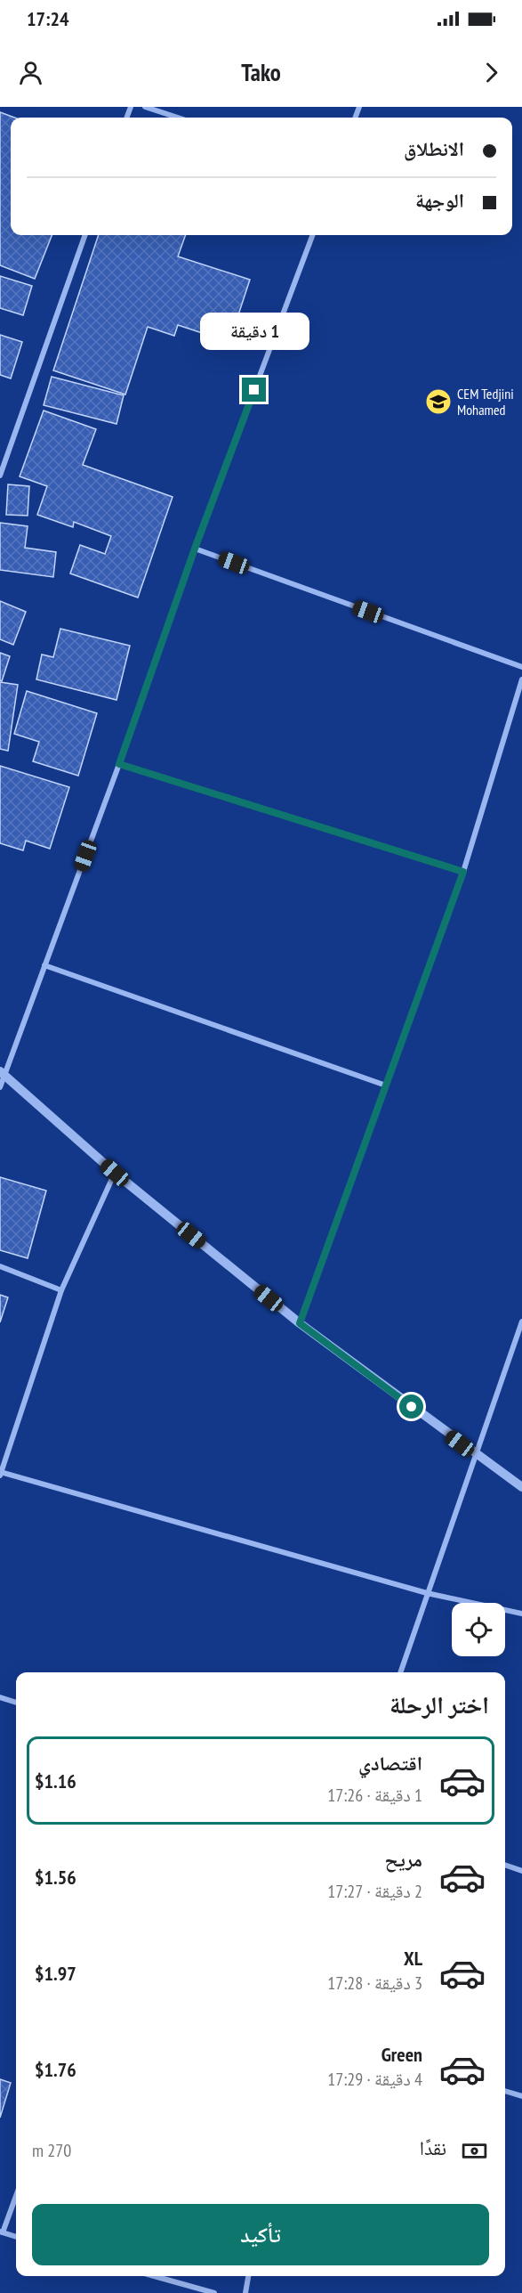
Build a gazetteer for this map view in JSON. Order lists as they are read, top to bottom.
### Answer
{
  "places": {
    "school or university": ["CEM Tedjini Mohamed"]
  },
  "page": {
    "status": "17:24",
    "header": "Tako",
    "banner": ["الانطلاق", "الوجهة"],
    "bubble": "1 دقيقة",
    "heading": "اختر الرحلة",
    "list": [
      {
        "name": "اقتصادي",
        "note": "1 دقيقة · 17:26",
        "value": "$1.16"
      },
      {
        "name": "مريح",
        "note": "2 دقيقة · 17:27",
        "value": "$1.56"
      },
      {
        "name": "XL",
        "note": "3 دقيقة · 17:28",
        "value": "$1.97"
      },
      {
        "name": "Green",
        "note": "4 دقيقة · 17:29",
        "value": "$1.76"
      }
    ],
    "pay": ["نقدًا", "270 m"],
    "buttons": "تأكيد"
  }
}
